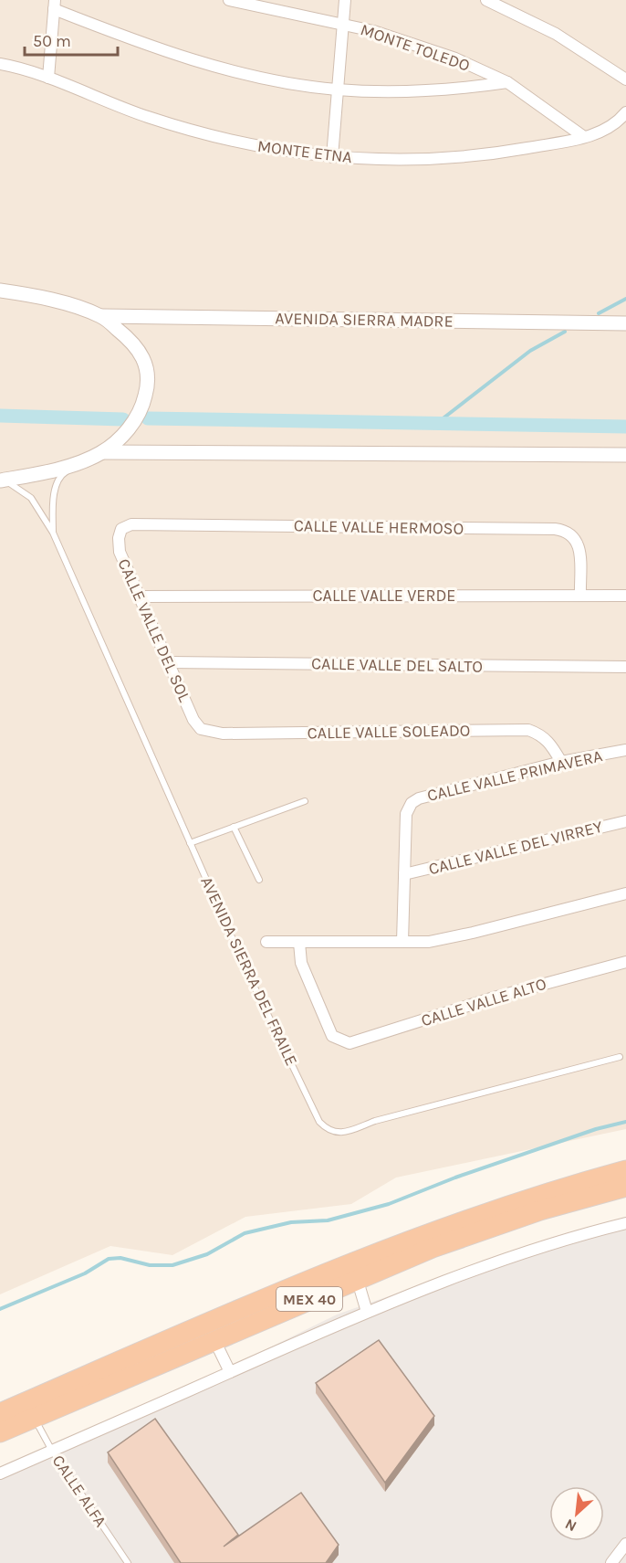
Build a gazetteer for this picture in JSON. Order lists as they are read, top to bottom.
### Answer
{
  "streets": {
    "highway": ["MEX 40"],
    "street": [
      "MONTE TOLEDO",
      "MONTE ETNA",
      "AVENIDA SIERRA MADRE",
      "CALLE VALLE HERMOSO",
      "CALLE VALLE VERDE",
      "CALLE VALLE DEL SOL",
      "CALLE VALLE DEL SALTO",
      "CALLE VALLE SOLEADO",
      "CALLE VALLE PRIMAVERA",
      "CALLE VALLE DEL VIRREY",
      "CALLE VALLE ALTO"
    ],
    "lane": ["AVENIDA SIERRA DEL FRAILE", "CALLE ALFA"]
  },
  "crossings": [
    ["MONTE TOLEDO", "MONTE ETNA"],
    ["CALLE VALLE HERMOSO", "CALLE VALLE VERDE"],
    ["CALLE VALLE HERMOSO", "CALLE VALLE DEL SOL"],
    ["CALLE VALLE VERDE", "CALLE VALLE DEL SOL"],
    ["CALLE VALLE DEL SOL", "CALLE VALLE DEL SALTO"],
    ["CALLE VALLE DEL SOL", "CALLE VALLE SOLEADO"],
    ["CALLE VALLE SOLEADO", "CALLE VALLE PRIMAVERA"],
    ["CALLE VALLE PRIMAVERA", "CALLE VALLE DEL VIRREY"],
    ["MEX 40", "CALLE ALFA"]
  ],
  "scale_bar": "50 m",
  "north": "bottom left"
}
